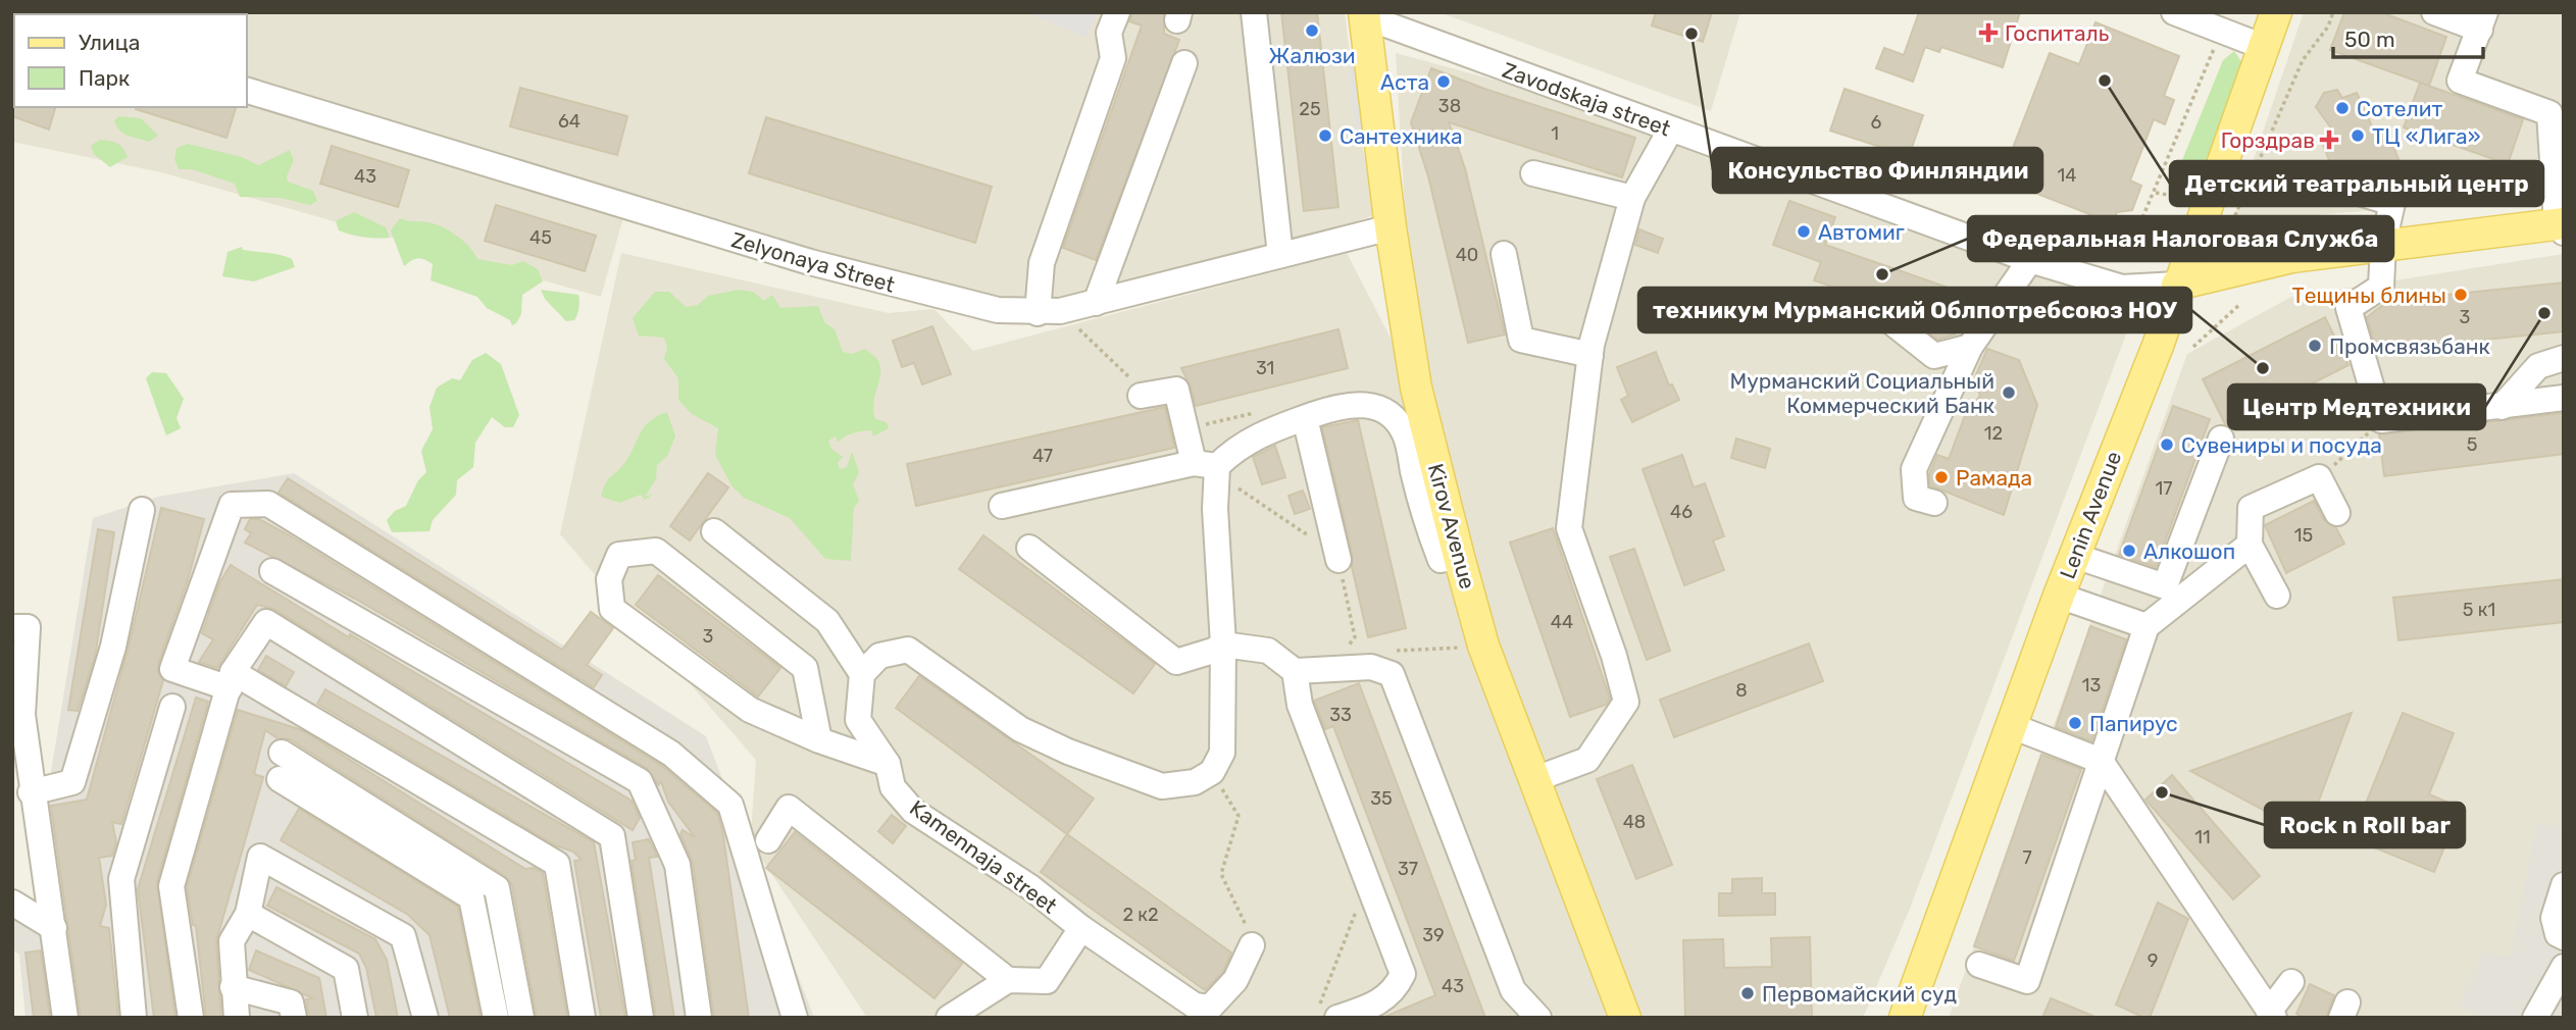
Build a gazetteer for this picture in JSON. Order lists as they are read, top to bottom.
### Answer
{
  "streets": {
    "main road": ["Lenin Avenue", "Kirov Avenue"],
    "street": ["Zavodskaja street", "Zelyonaya Street", "Kamennaja street"]
  },
  "crossings": [
    ["Zavodskaja street", "Lenin Avenue"],
    ["Zavodskaja street", "Kirov Avenue"],
    ["Zelyonaya Street", "Kirov Avenue"]
  ],
  "places": {
    "other": [
      "Жалюзи",
      "Консульство Финляндии",
      "Детский театральный центр",
      "Аста",
      "Сотелит",
      "Сантехника",
      "ТЦ «Лига»",
      "Автомиг",
      "Федеральная Налоговая Служба",
      "Тещины блины",
      "Центр Медтехники",
      "Промсвязьбанк",
      "техникум Мурманский Облпотребсоюз НОУ",
      "Мурманский Социальный Коммерческий Банк",
      "Сувениры и посуда",
      "Рамада",
      "Алкошоп",
      "Папирус",
      "Rock n Roll bar",
      "Первомайский суд"
    ],
    "health": ["Госпиталь", "Горздрав"]
  },
  "house_numbers": [
    "38",
    "25",
    "64",
    "6",
    "1",
    "14",
    "43",
    "45",
    "40",
    "3",
    "31",
    "12",
    "5",
    "47",
    "17",
    "46",
    "15",
    "5 к1",
    "44",
    "3",
    "13",
    "8",
    "33",
    "35",
    "48",
    "11",
    "7",
    "37",
    "2 к2",
    "39",
    "9",
    "43"
  ],
  "legend": ["Улица", "Парк"],
  "scale_bar": "50 m"
}
